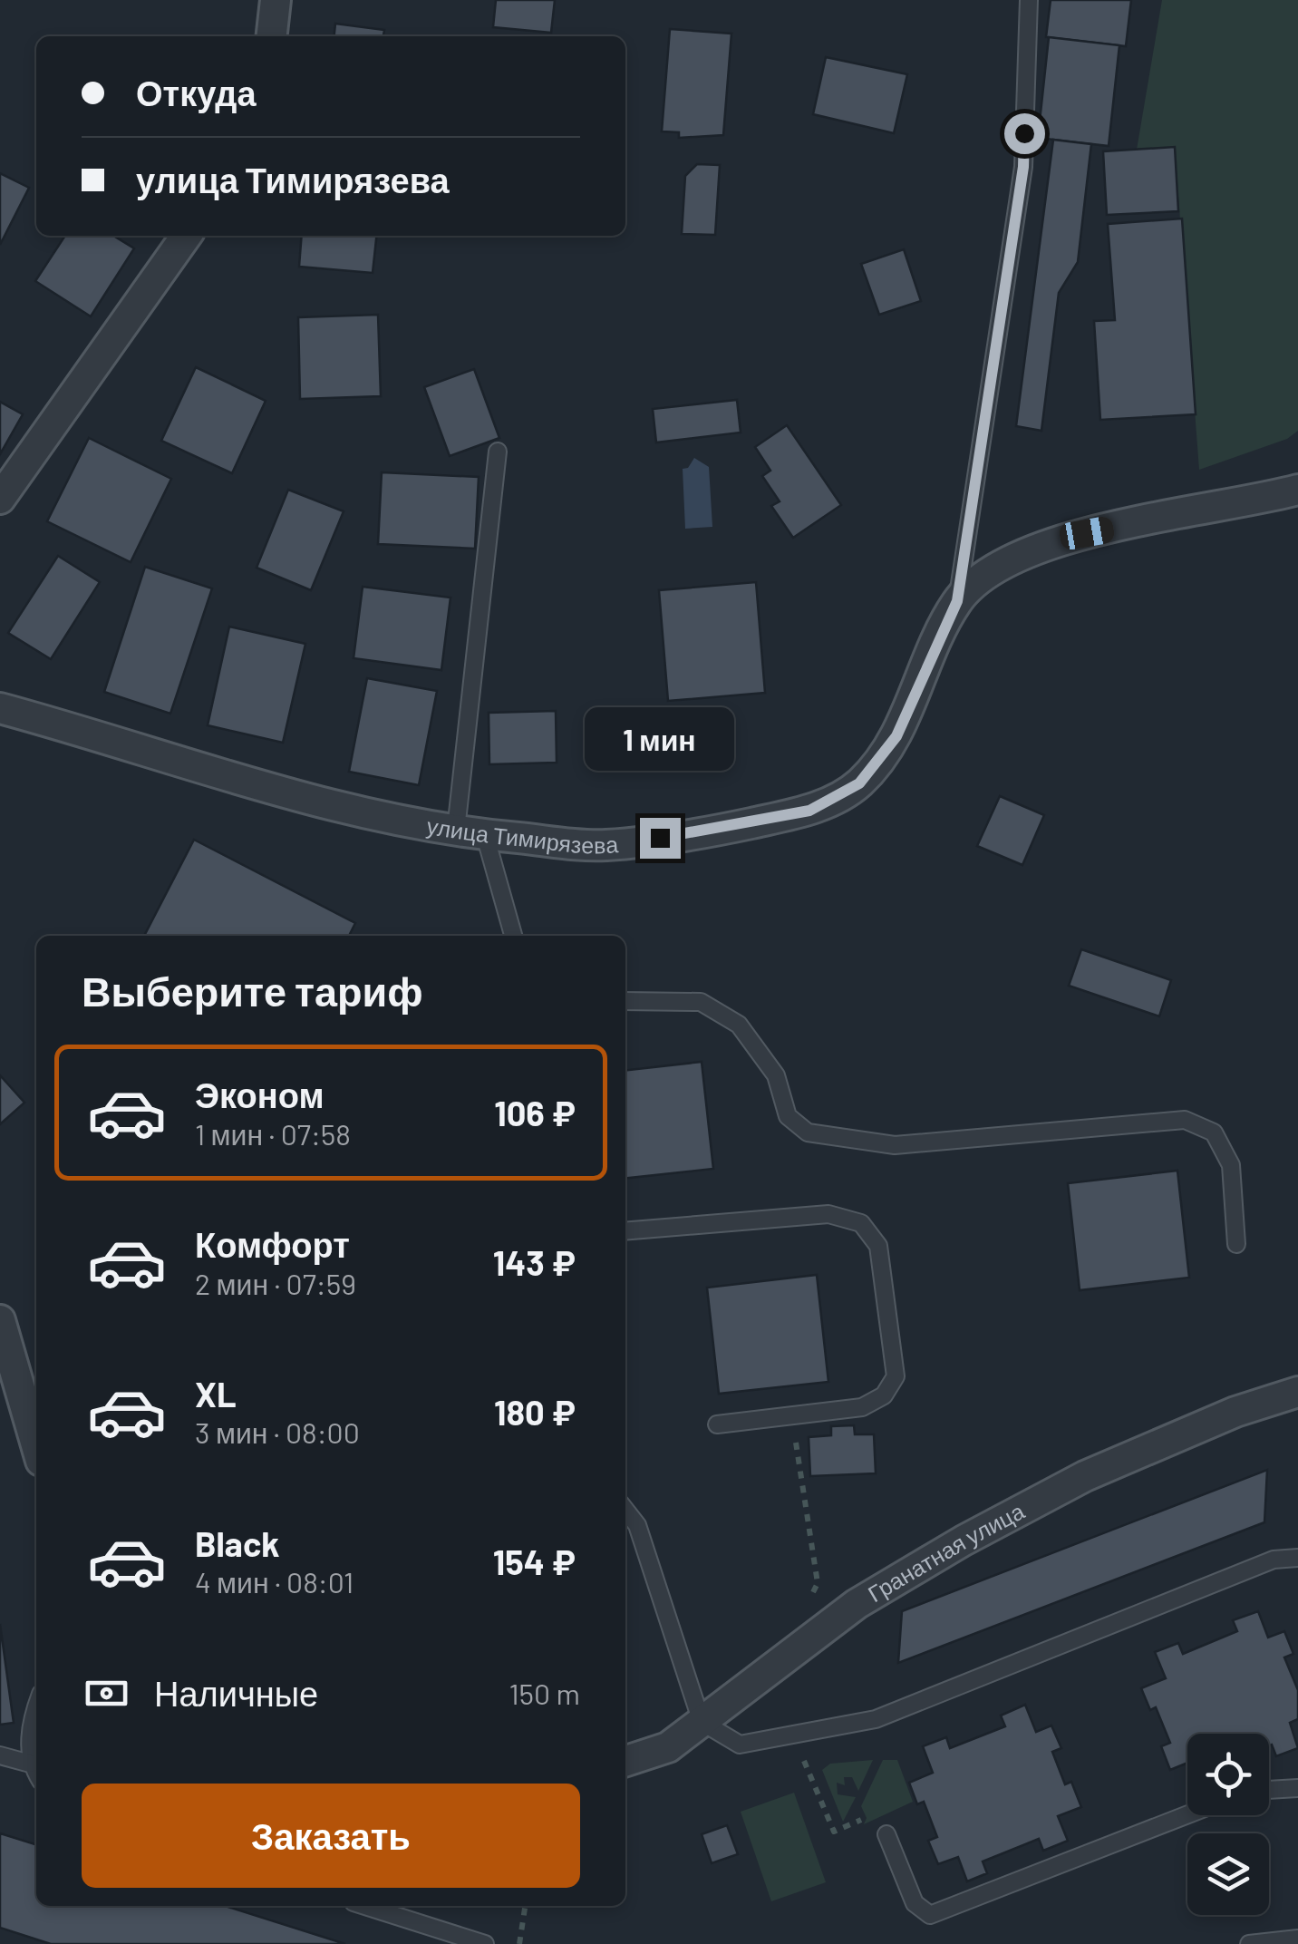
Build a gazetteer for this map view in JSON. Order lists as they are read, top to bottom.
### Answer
{
  "streets": {
    "street": ["улица Тимирязева", "Гранатная улица"]
  },
  "page": {
    "banner": ["Откуда", "улица Тимирязева"],
    "bubble": "1 мин",
    "heading": "Выберите тариф",
    "list": [
      {
        "name": "Эконом",
        "note": "1 мин · 07:58",
        "value": "106 ₽"
      },
      {
        "name": "Комфорт",
        "note": "2 мин · 07:59",
        "value": "143 ₽"
      },
      {
        "name": "XL",
        "note": "3 мин · 08:00",
        "value": "180 ₽"
      },
      {
        "name": "Black",
        "note": "4 мин · 08:01",
        "value": "154 ₽"
      }
    ],
    "pay": ["Наличные", "150 m"],
    "buttons": "Заказать"
  }
}
